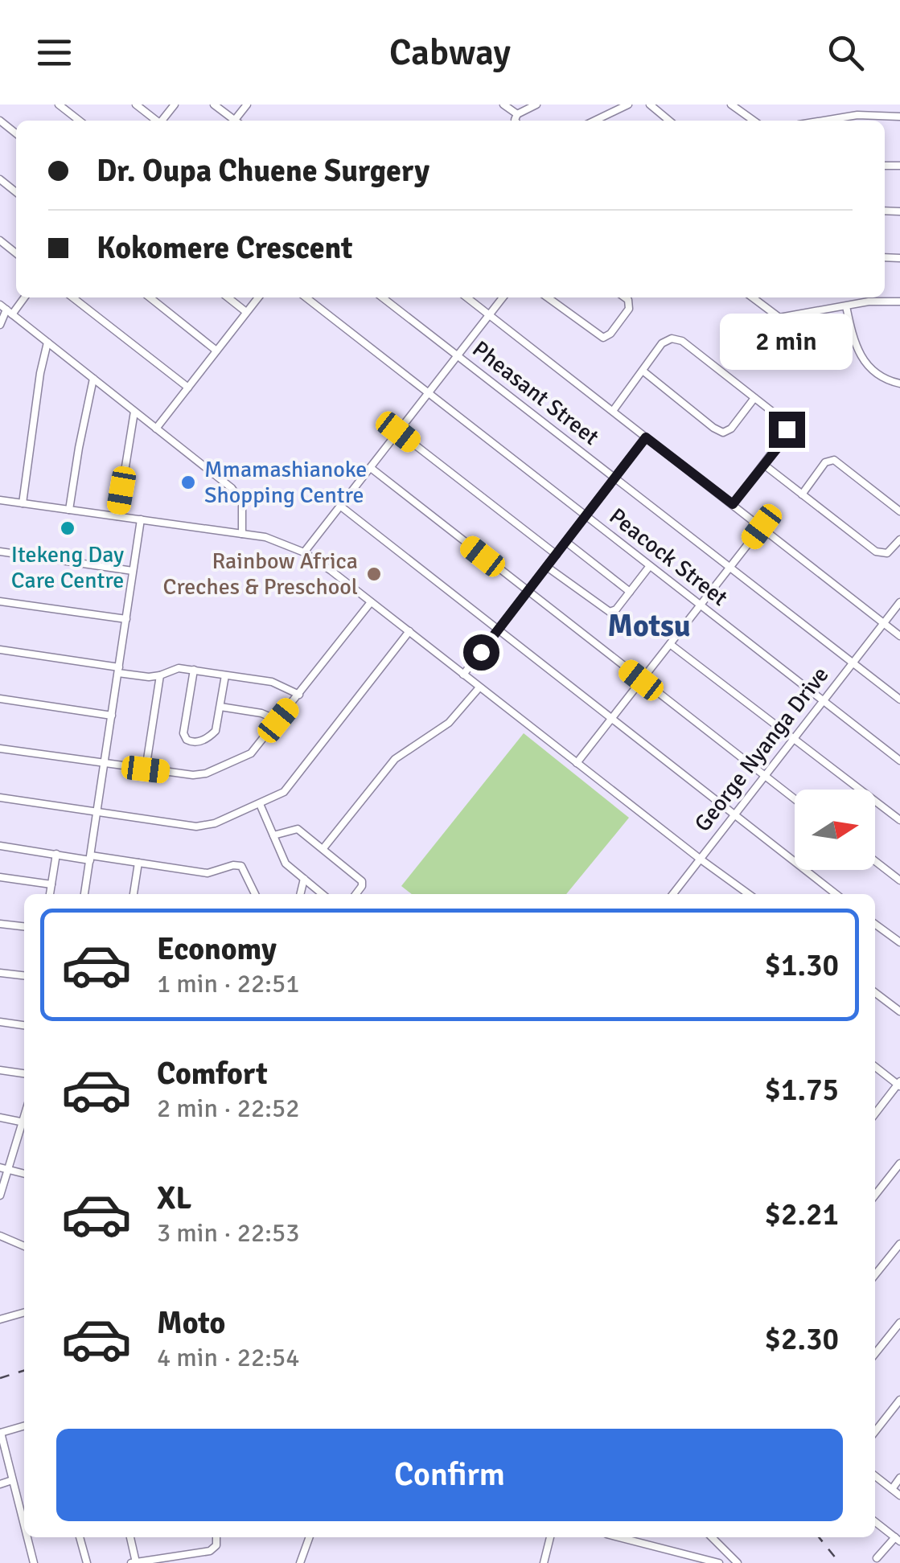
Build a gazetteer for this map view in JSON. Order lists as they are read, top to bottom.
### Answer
{
  "streets": {
    "street": ["Pheasant Street", "Peacock Street", "George Nyanga Drive"]
  },
  "crossings": [
    ["Pheasant Street", "George Nyanga Drive"],
    ["Peacock Street", "George Nyanga Drive"]
  ],
  "districts": ["Motsu"],
  "places": ["Mmamashianoke Shopping Centre", "Itekeng Day Care Centre", "Rainbow Africa Creches & Preschool"],
  "north": "right",
  "page": {
    "header": "Cabway",
    "banner": ["Dr. Oupa Chuene Surgery", "Kokomere Crescent"],
    "bubble": "2 min",
    "list": [
      {
        "name": "Economy",
        "note": "1 min · 22:51",
        "value": "$1.30"
      },
      {
        "name": "Comfort",
        "note": "2 min · 22:52",
        "value": "$1.75"
      },
      {
        "name": "XL",
        "note": "3 min · 22:53",
        "value": "$2.21"
      },
      {
        "name": "Moto",
        "note": "4 min · 22:54",
        "value": "$2.30"
      }
    ],
    "buttons": "Confirm"
  }
}
